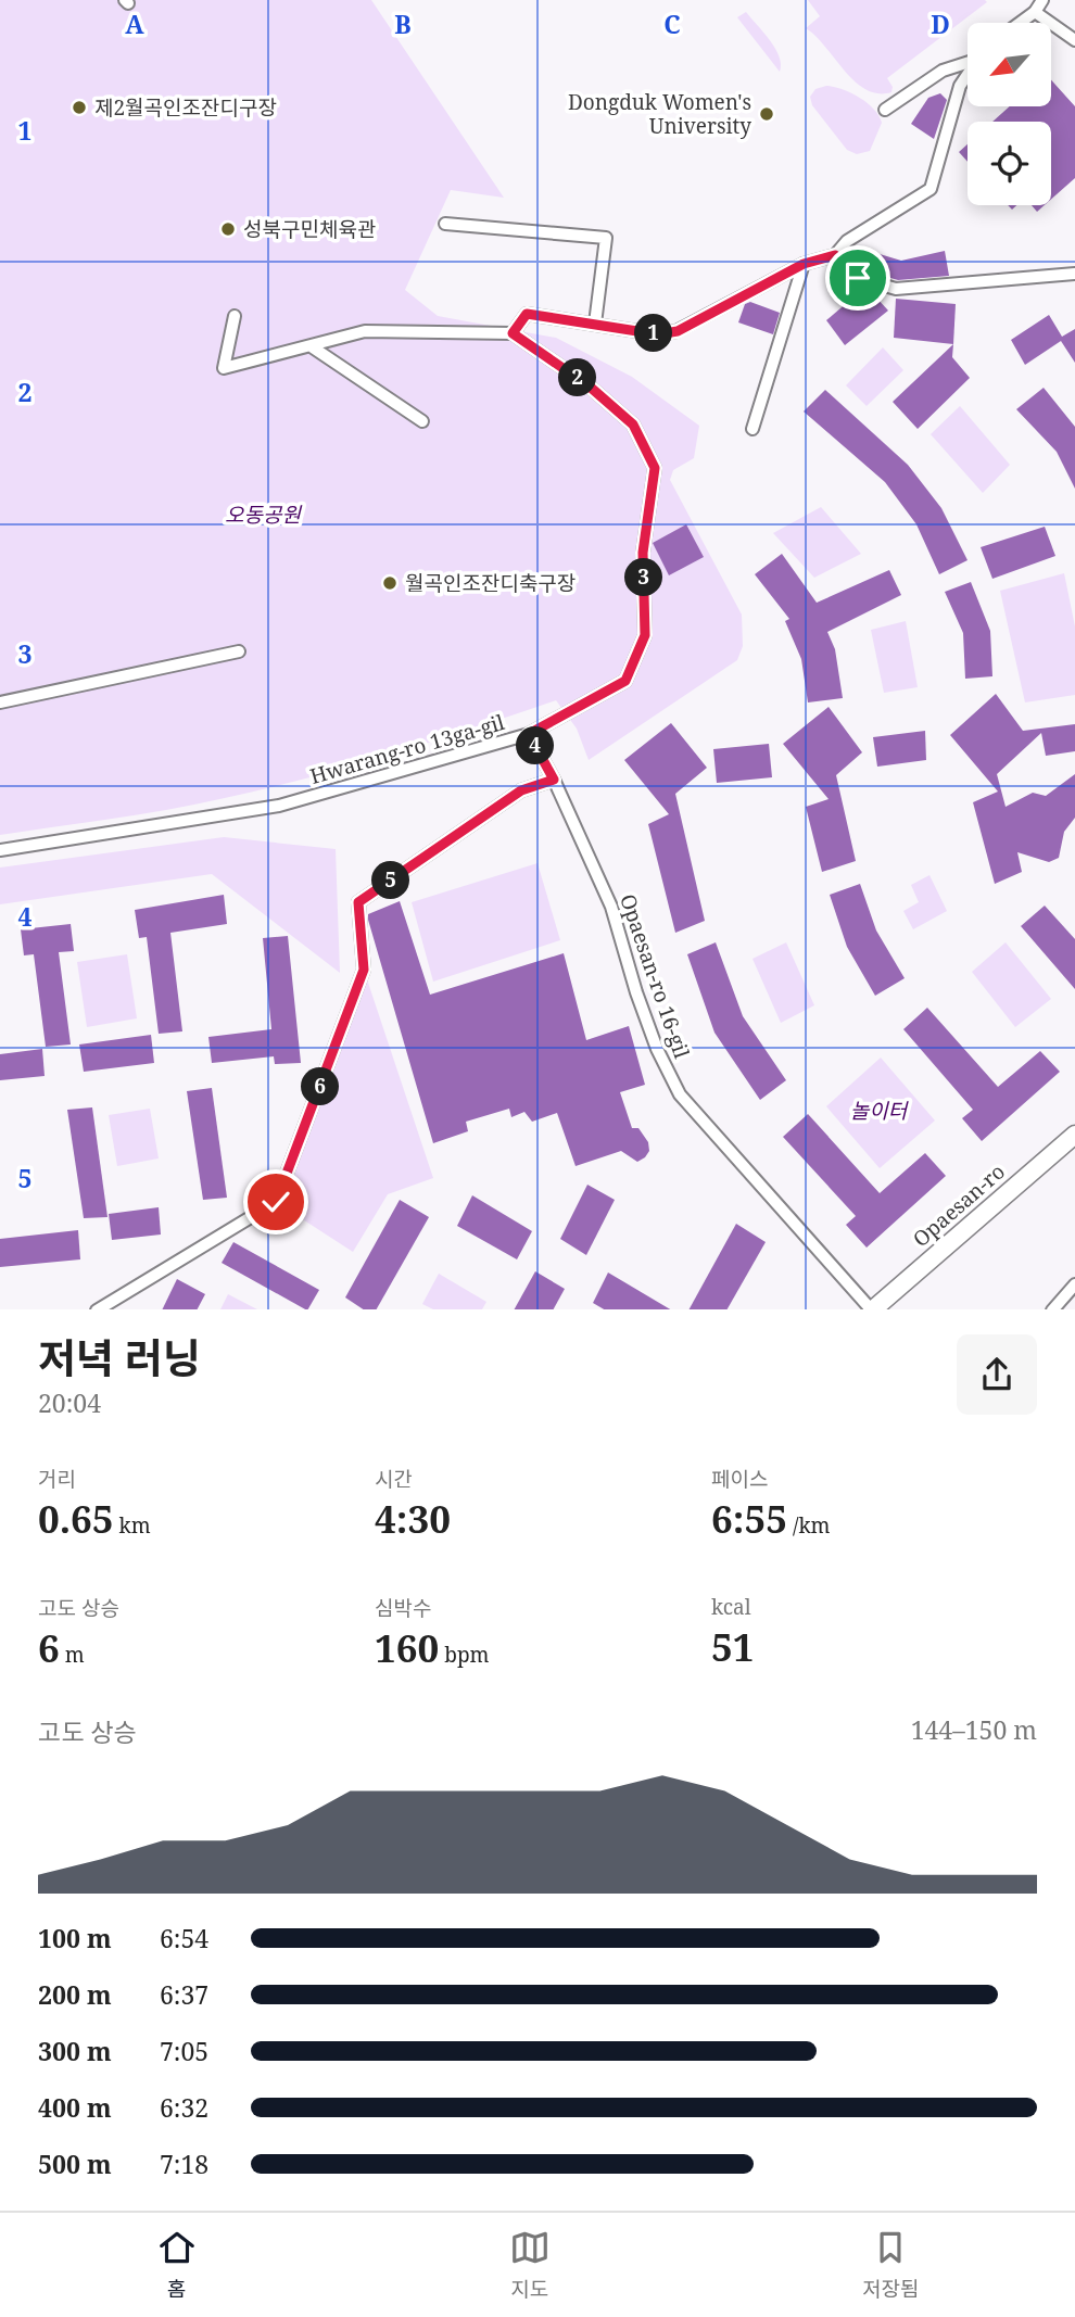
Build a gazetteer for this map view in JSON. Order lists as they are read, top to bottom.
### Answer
{
  "streets": {
    "main road": ["Opaesan-ro"],
    "street": ["Hwarang-ro 13ga-gil", "Opaesan-ro 16-gil"]
  },
  "crossings": [
    ["Hwarang-ro 13ga-gil", "Opaesan-ro 16-gil"],
    ["Opaesan-ro 16-gil", "Opaesan-ro"]
  ],
  "parks": ["오동공원", "놀이터"],
  "places": [
    "제2월곡인조잔디구장",
    "Dongduk Women's University",
    "성북구민체육관",
    "월곡인조잔디축구장"
  ],
  "north": "bottom left",
  "page": {
    "pins": [
      "1",
      "2",
      "3",
      "4",
      "5",
      "6"
    ],
    "heading": ["저녁 러닝", "20:04"],
    "stats": [
      ["거리", "0.65 km"],
      ["시간", "4:30"],
      ["페이스", "6:55 /km"],
      ["고도 상승", "6 m"],
      ["심박수", "160 bpm"],
      ["kcal", "51"]
    ],
    "chart": ["고도 상승", "144–150 m"],
    "list": [
      {
        "name": "100 m",
        "note": "6:54"
      },
      {
        "name": "200 m",
        "note": "6:37"
      },
      {
        "name": "300 m",
        "note": "7:05"
      },
      {
        "name": "400 m",
        "note": "6:32"
      },
      {
        "name": "500 m",
        "note": "7:18"
      }
    ],
    "tabs": ["홈", "지도", "저장됨"]
  },
  "grid": {
    "columns": [
      "A",
      "B",
      "C",
      "D"
    ],
    "rows": [
      "1",
      "2",
      "3",
      "4",
      "5"
    ]
  }
}
